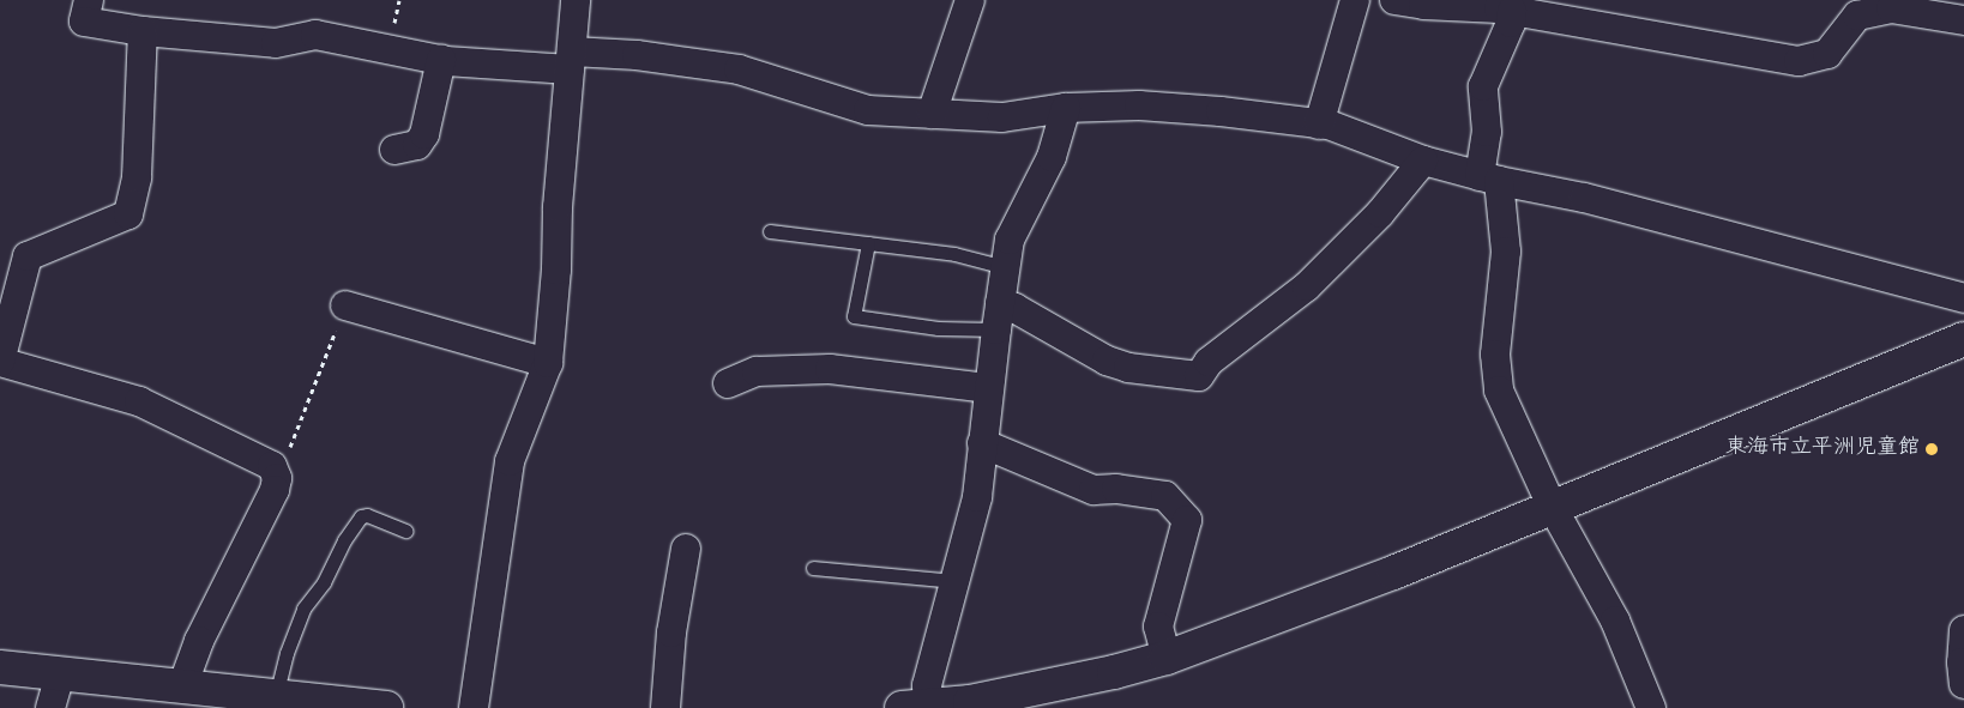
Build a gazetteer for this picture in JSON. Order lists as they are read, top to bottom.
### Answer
{
  "places": ["東海市立平洲児童館"]
}
